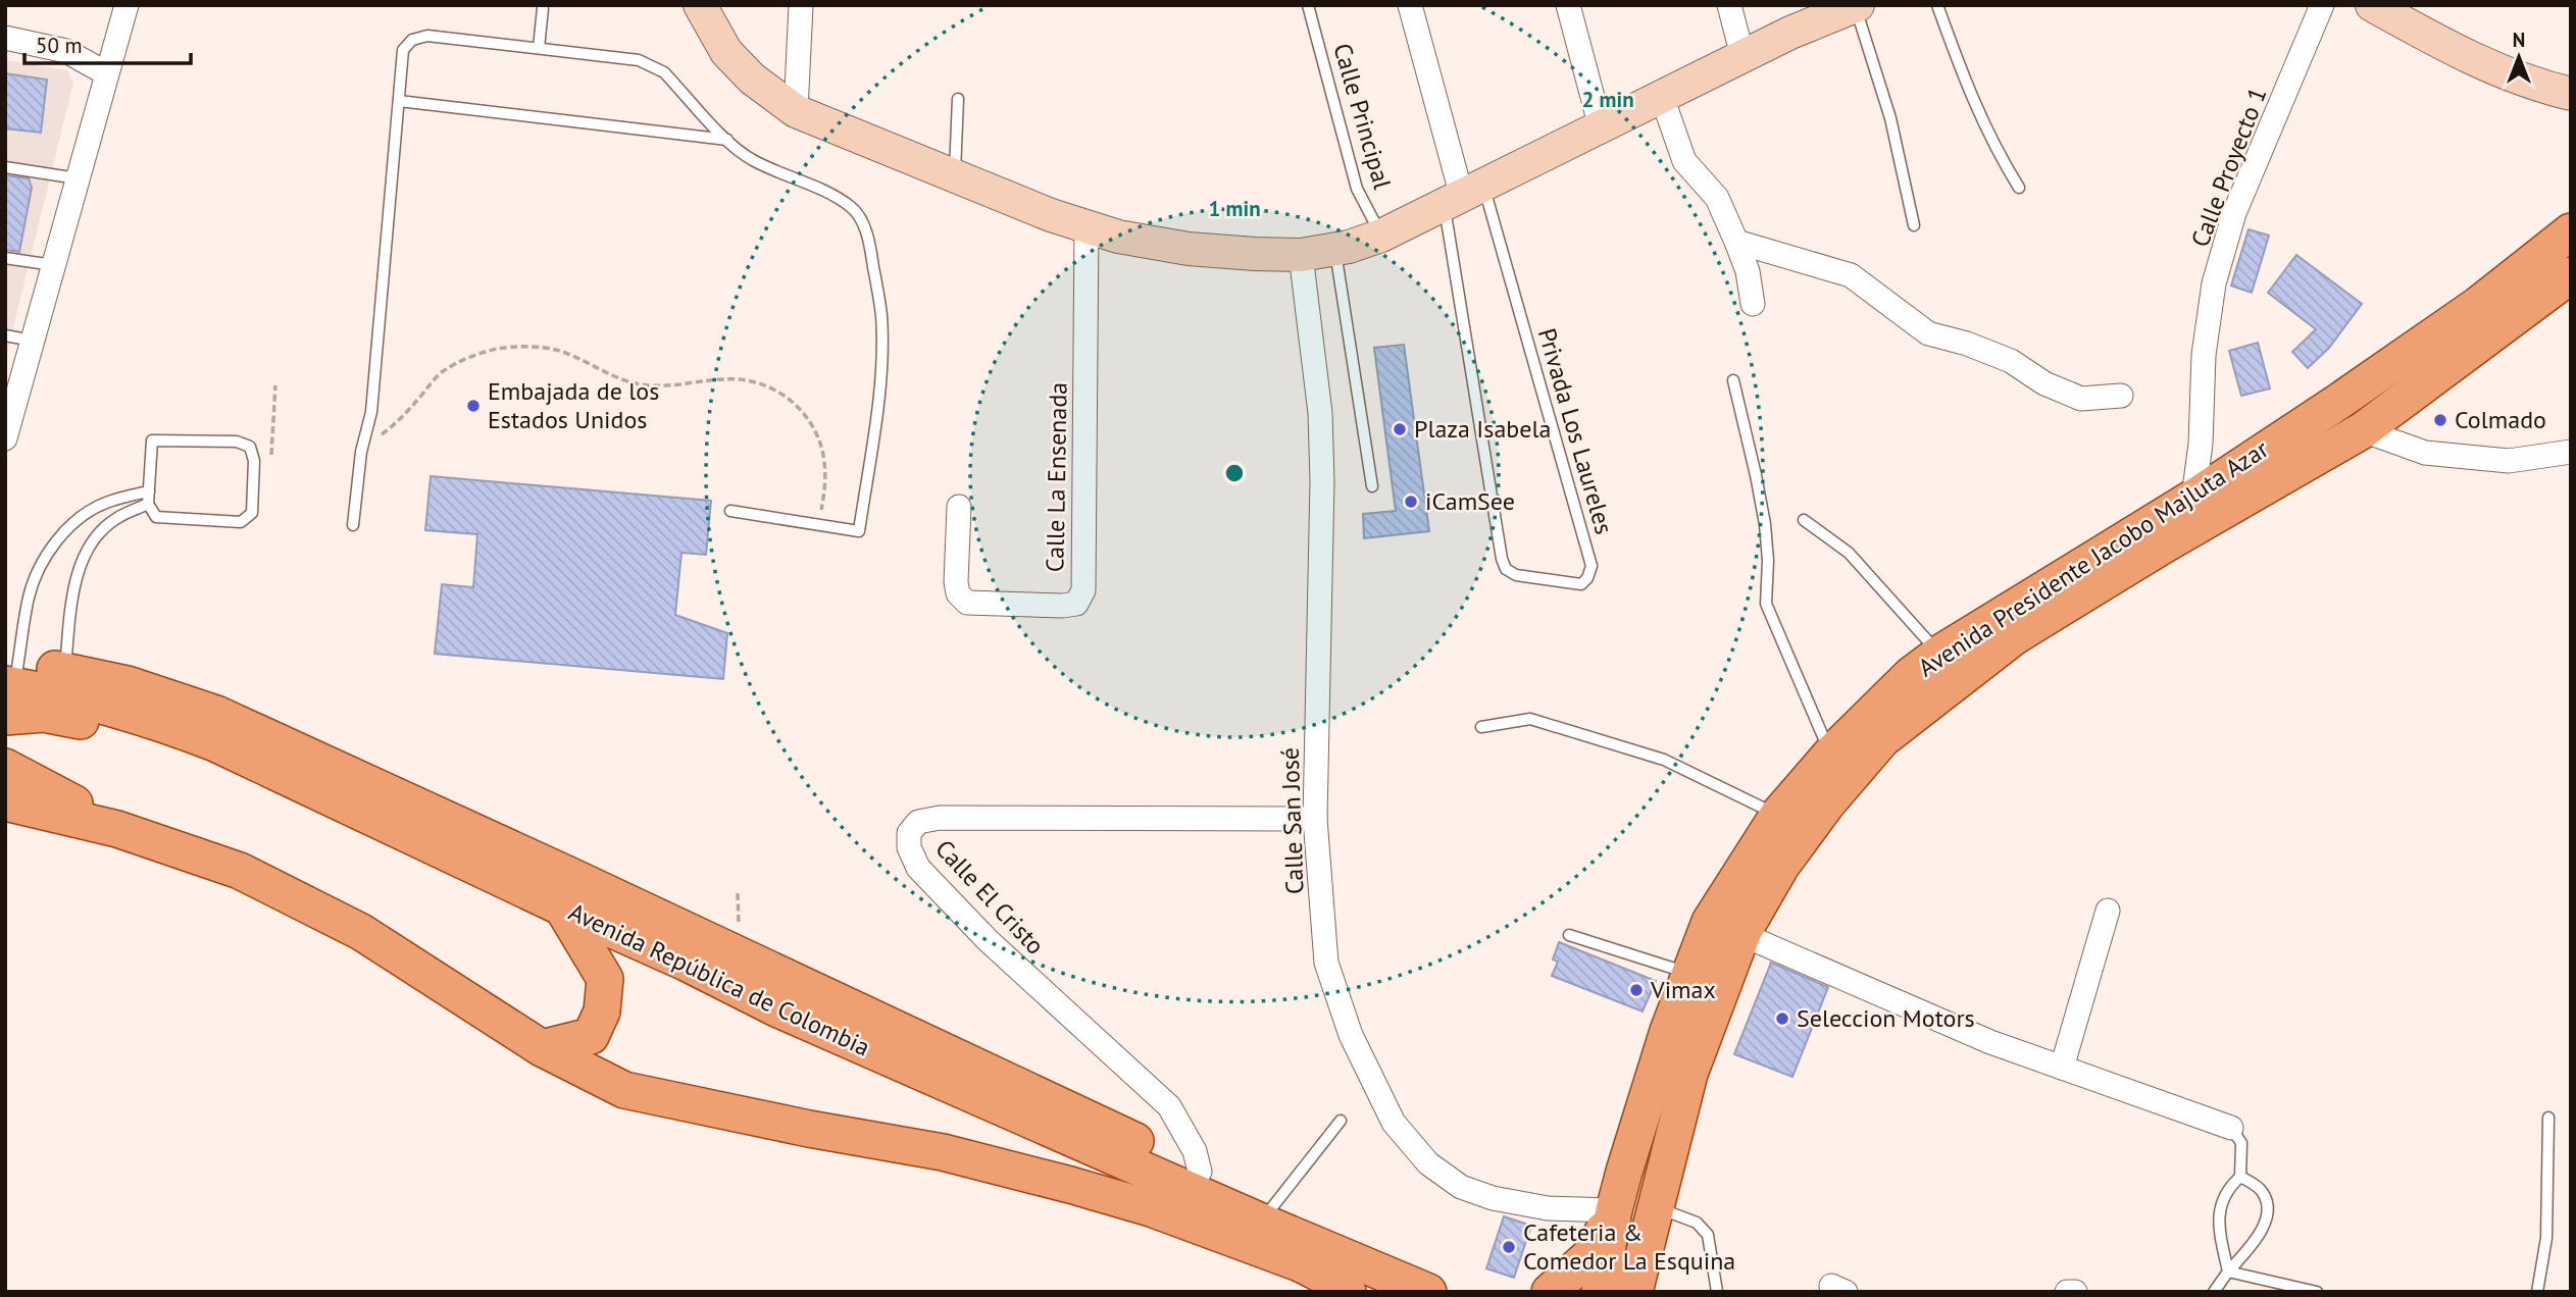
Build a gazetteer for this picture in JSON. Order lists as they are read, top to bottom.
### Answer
{
  "streets": {
    "main road": ["Avenida Presidente Jacobo Majluta Azar", "Avenida República de Colombia"],
    "street": [
      "Calle Proyecto 1",
      "Calle La Ensenada",
      "Calle San José",
      "Calle El Cristo"
    ],
    "lane": ["Calle Principal", "Privada Los Laureles"]
  },
  "crossings": [
    ["Calle Proyecto 1", "Avenida Presidente Jacobo Majluta Azar"],
    ["Avenida Presidente Jacobo Majluta Azar", "Calle San José"],
    ["Calle San José", "Calle El Cristo"],
    ["Calle El Cristo", "Avenida República de Colombia"]
  ],
  "places": [
    "Embajada de los Estados Unidos",
    "Colmado",
    "Plaza Isabela",
    "iCamSee",
    "Vimax",
    "Seleccion Motors",
    "Cafeteria & Comedor La Esquina"
  ],
  "scale_bar": "50 m",
  "north": "top",
  "rings": ["2 min", "1 min"]
}
